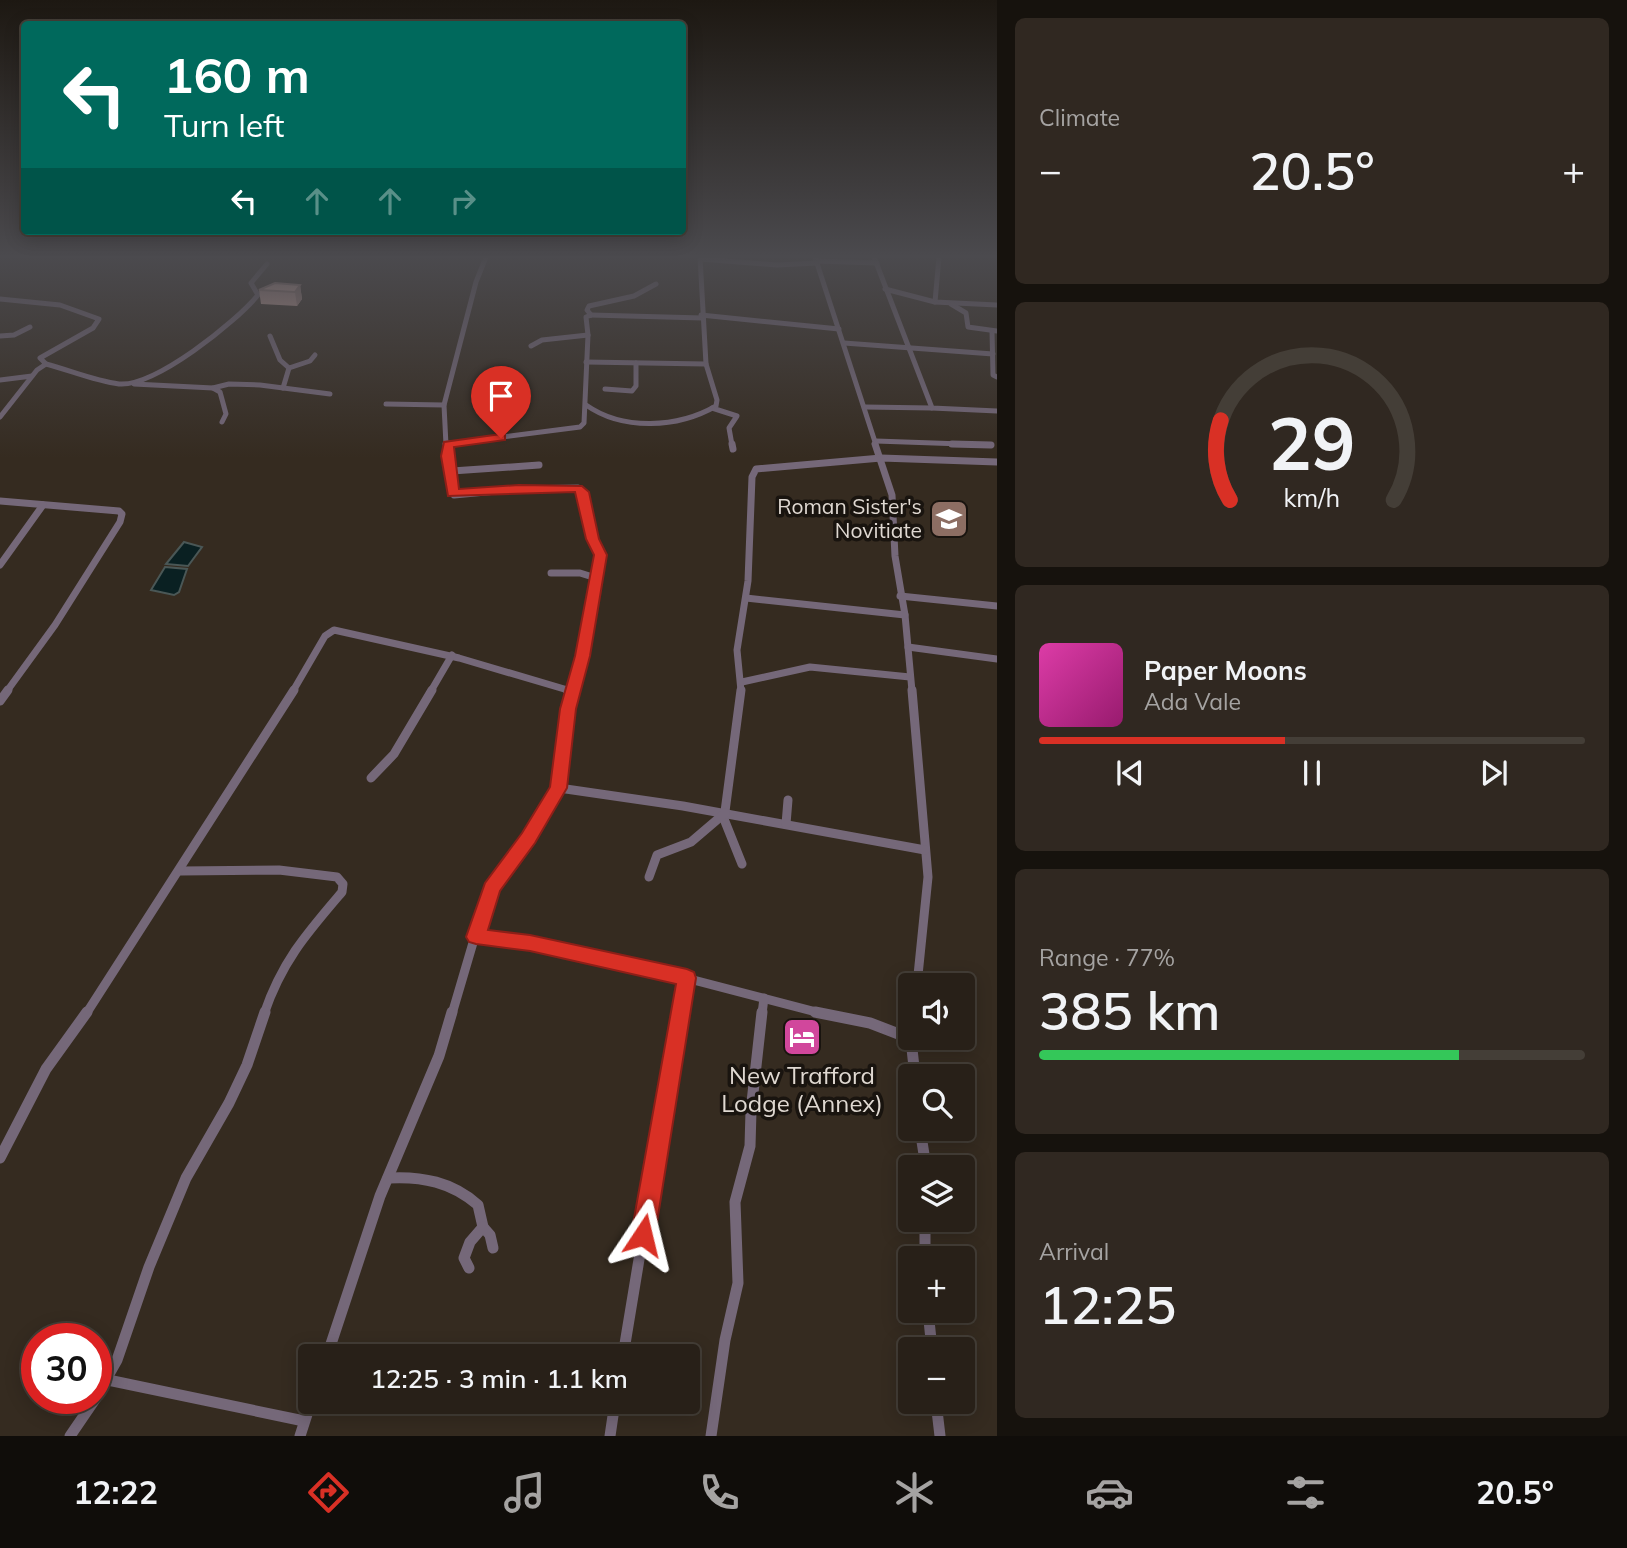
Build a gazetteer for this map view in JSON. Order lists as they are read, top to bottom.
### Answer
{
  "places": {
    "school or university": ["Roman Sister's Novitiate"],
    "hotel": ["New Trafford Lodge (Annex)"]
  },
  "page": {
    "tile": [
      "Climate",
      ["Range · 77%", "385 km"],
      ["Arrival", "12:25"]
    ],
    "turn": ["160 m", "Turn left"],
    "heat": ["−", "20.5°", "+"],
    "song": ["Paper Moons", "Ada Vale"],
    "map_buttons": ["+", "−"],
    "limit": "30",
    "trip": "12:25 · 3 min · 1.1 km",
    "tabs": ["12:22", "20.5°"],
    "gauge": ["29", "km/h"]
  }
}
